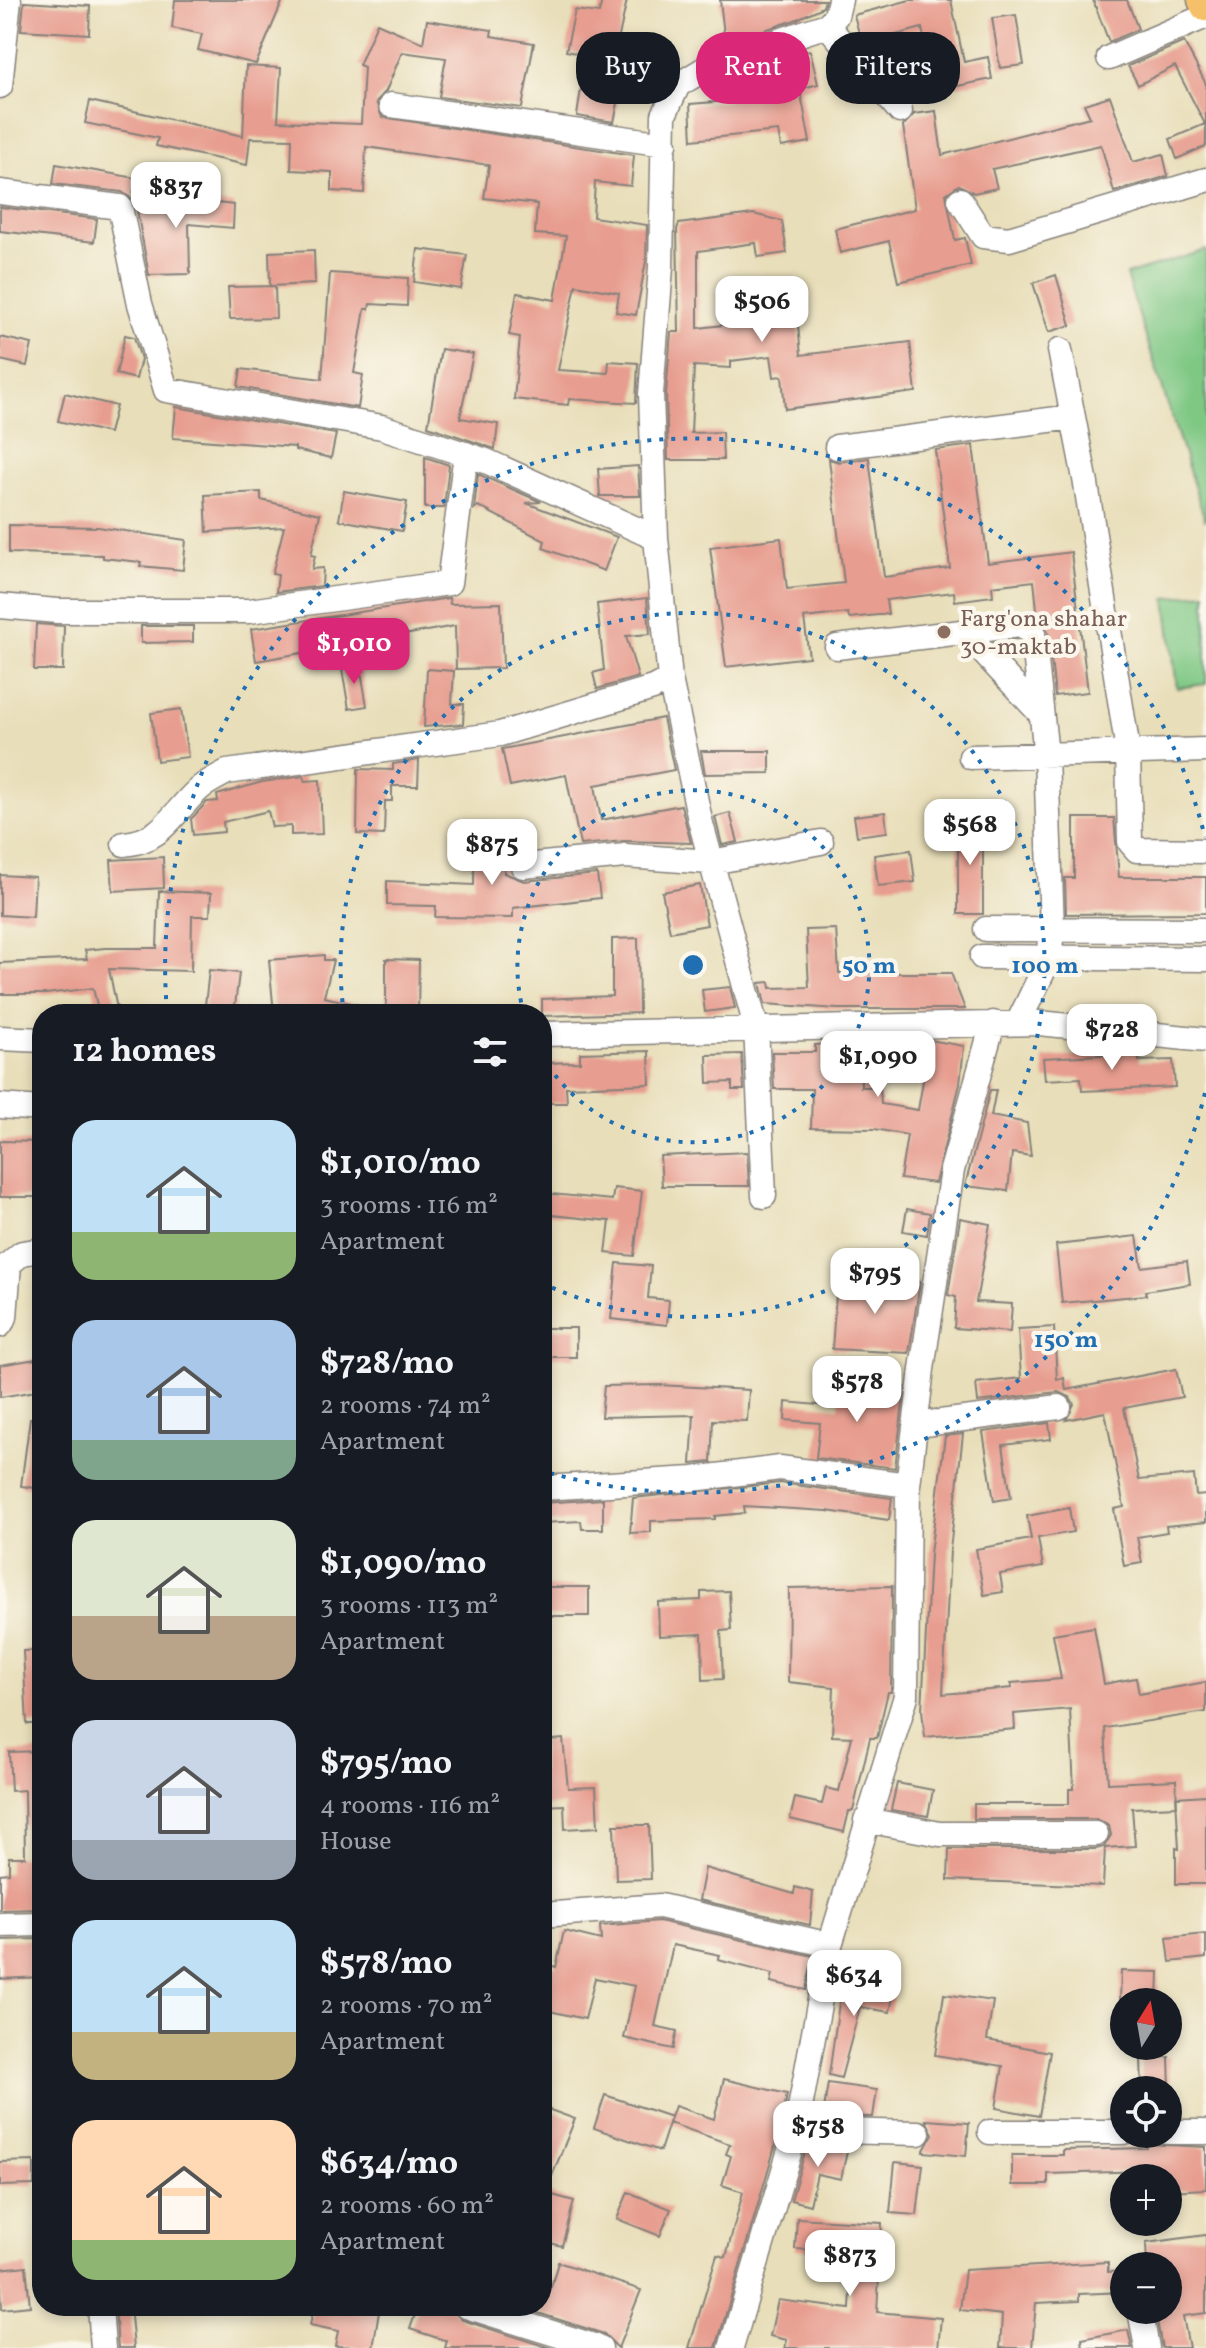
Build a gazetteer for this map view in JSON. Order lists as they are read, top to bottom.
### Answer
{
  "places": ["Farg'ona shahar 30-maktab"],
  "north": "top",
  "page": {
    "chip": ["Buy", "Rent", "Filters"],
    "price": [
      "$837",
      "$506",
      "$1,010",
      "$568",
      "$875",
      "$728",
      "$1,090",
      "$795",
      "$578",
      "$634",
      "$758",
      "$873"
    ],
    "heading": "12 homes",
    "list": [
      {
        "name": "$1,010/mo",
        "note": "3 rooms · 116 m² · Apartment"
      },
      {
        "name": "$728/mo",
        "note": "2 rooms · 74 m² · Apartment"
      },
      {
        "name": "$1,090/mo",
        "note": "3 rooms · 113 m² · Apartment"
      },
      {
        "name": "$795/mo",
        "note": "4 rooms · 116 m² · House"
      },
      {
        "name": "$578/mo",
        "note": "2 rooms · 70 m² · Apartment"
      },
      {
        "name": "$634/mo",
        "note": "2 rooms · 60 m² · Apartment"
      }
    ],
    "map_buttons": ["+", "−"]
  },
  "rings": ["50 m", "100 m", "150 m"]
}
